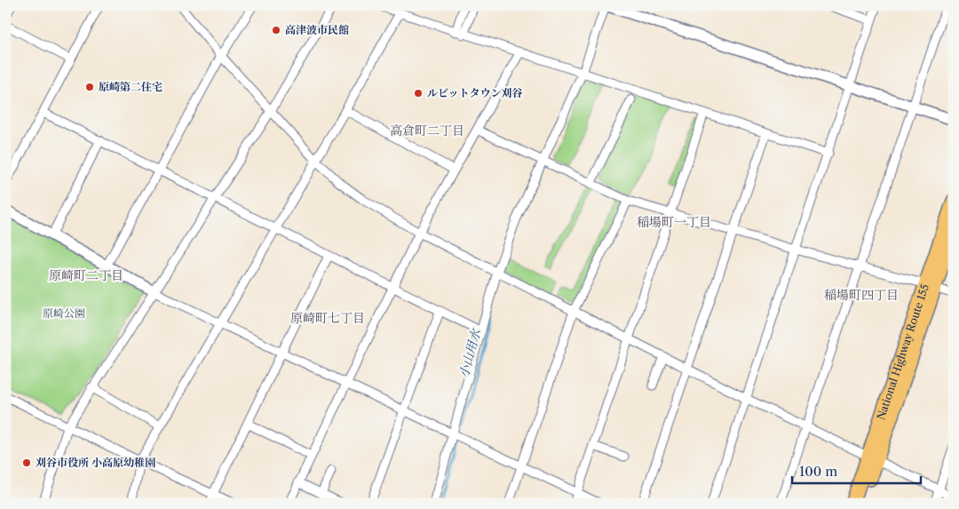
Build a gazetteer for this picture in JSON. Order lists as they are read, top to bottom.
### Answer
{
  "streets": {
    "highway": ["National Highway Route 155"]
  },
  "districts": [
    "高倉町二丁目",
    "稲場町一丁目",
    "原崎町二丁目",
    "稲場町四丁目",
    "原崎町七丁目"
  ],
  "water": ["小山用水"],
  "parks": ["原崎公園"],
  "places": [
    "高津波市民館",
    "原崎第二住宅",
    "ルビットタウン刈谷",
    "刈谷市役所 小高原幼稚園"
  ],
  "scale_bar": "100 m"
}
